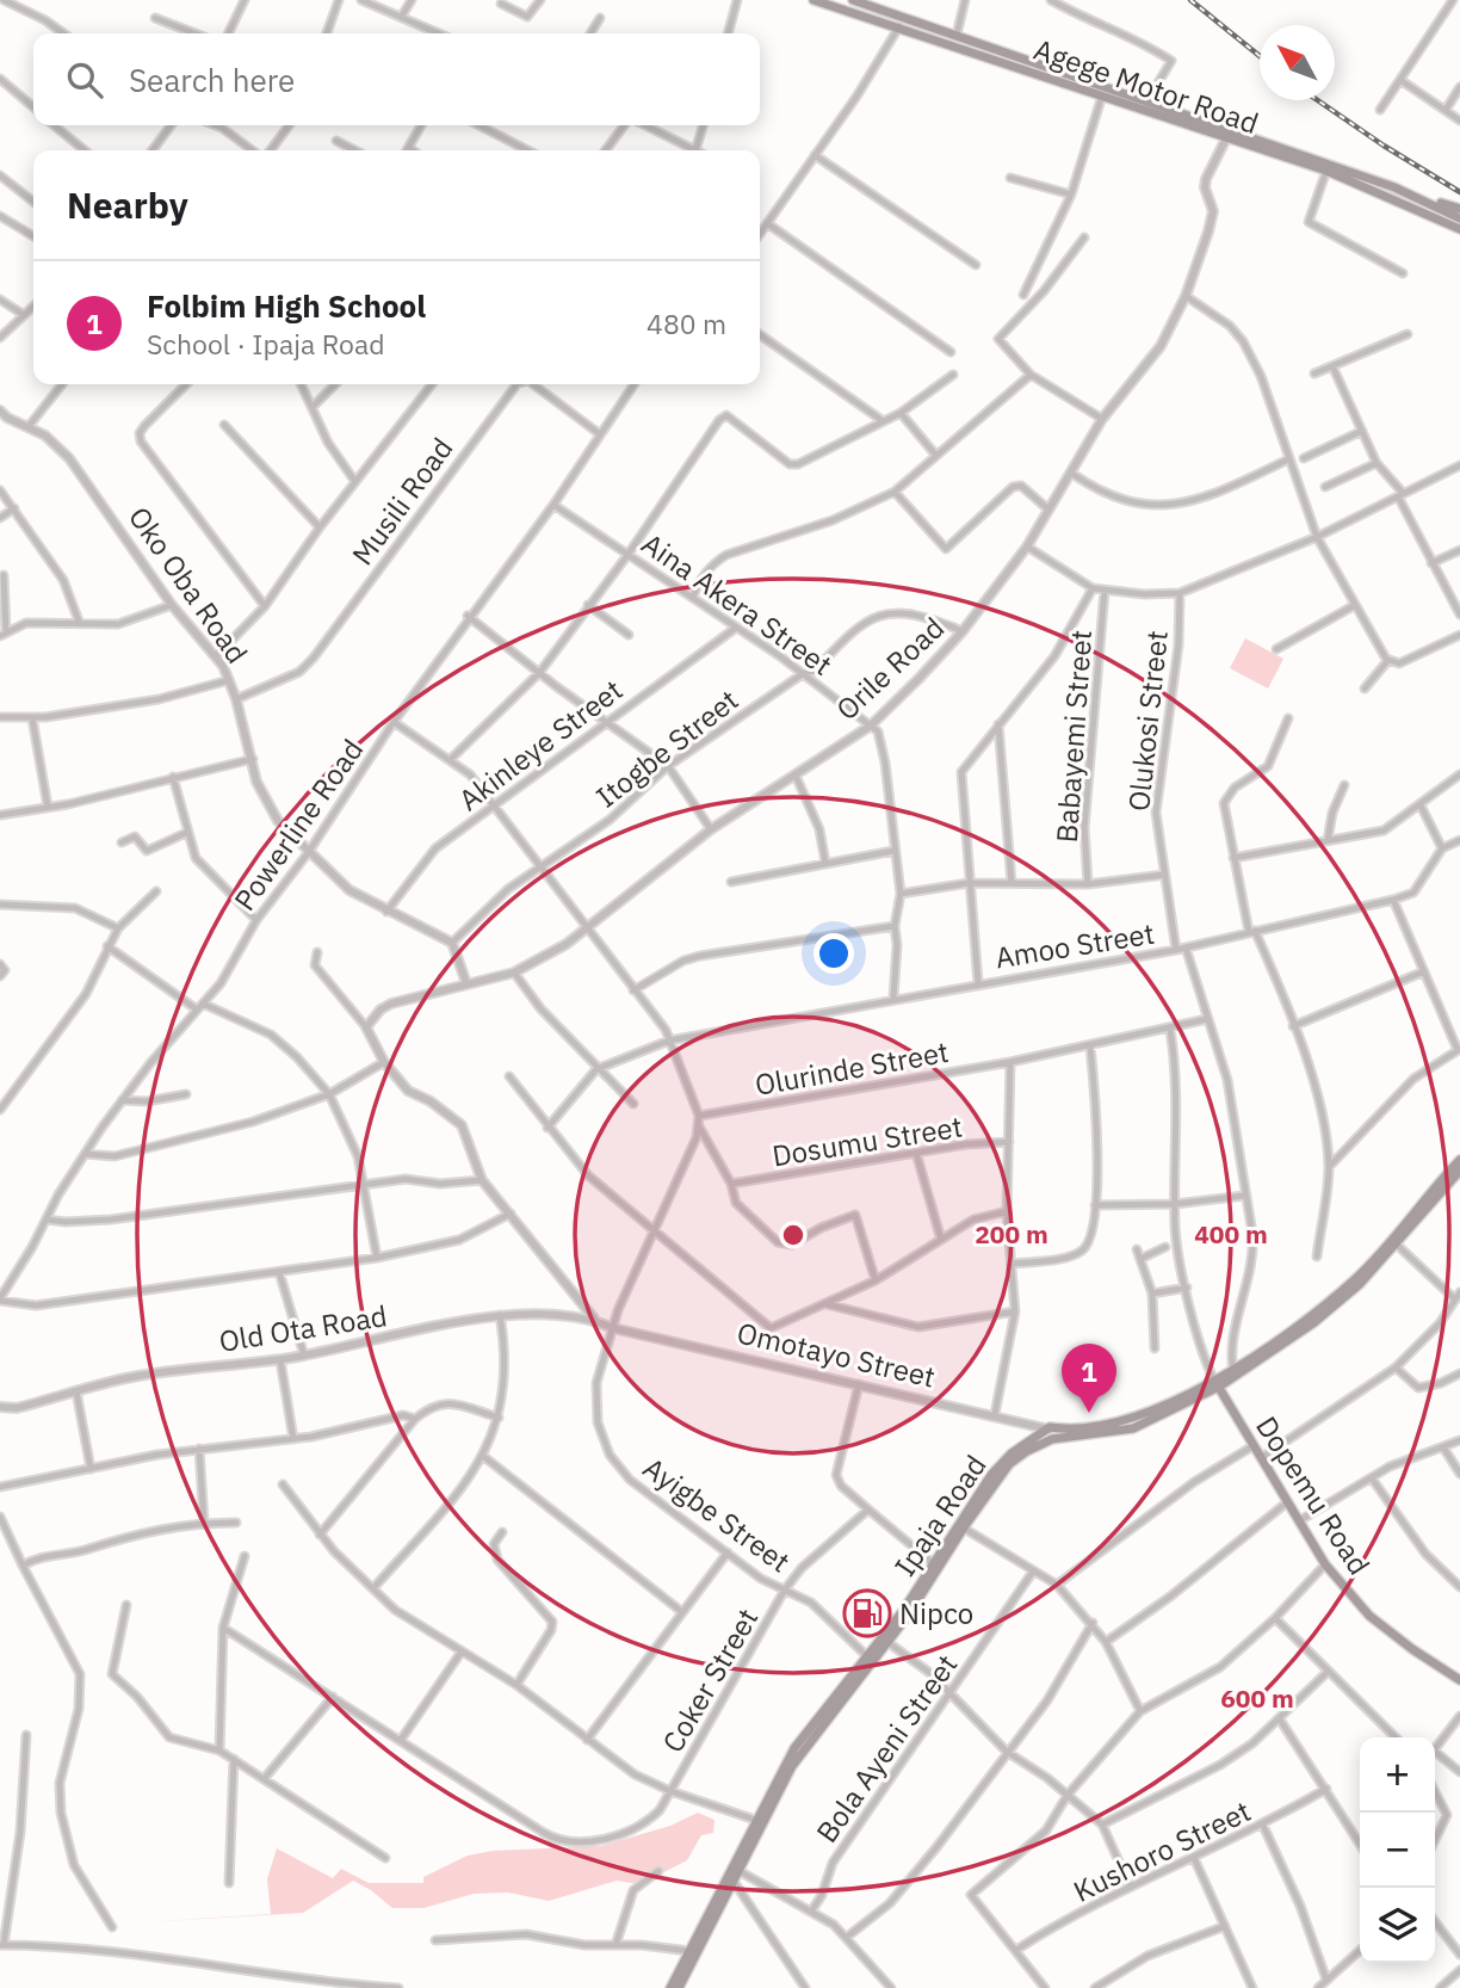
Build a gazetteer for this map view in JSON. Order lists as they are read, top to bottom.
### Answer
{
  "streets": {
    "main road": ["Agege Motor Road", "Dopemu Road", "Ipaja Road"],
    "street": [
      "Musili Road",
      "Oko Oba Road",
      "Aina Akera Street",
      "Orile Road",
      "Olukosi Street",
      "Babayemi Street",
      "Akinleye Street",
      "Itogbe Street",
      "Powerline Road",
      "Amoo Street",
      "Olurinde Street",
      "Dosumu Street",
      "Old Ota Road",
      "Omotayo Street",
      "Ayigbe Street",
      "Coker Street",
      "Bola Ayeni Street",
      "Kushoro Street"
    ]
  },
  "crossings": [
    ["Agege Motor Road", "Orile Road"],
    ["Musili Road", "Oko Oba Road"],
    ["Musili Road", "Powerline Road"],
    ["Oko Oba Road", "Akinleye Street"],
    ["Oko Oba Road", "Itogbe Street"],
    ["Oko Oba Road", "Powerline Road"],
    ["Aina Akera Street", "Orile Road"],
    ["Aina Akera Street", "Akinleye Street"],
    ["Aina Akera Street", "Itogbe Street"],
    ["Aina Akera Street", "Powerline Road"],
    ["Aina Akera Street", "Amoo Street"],
    ["Orile Road", "Itogbe Street"],
    ["Olukosi Street", "Amoo Street"],
    ["Old Ota Road", "Omotayo Street"],
    ["Old Ota Road", "Ayigbe Street"],
    ["Omotayo Street", "Ayigbe Street"],
    ["Omotayo Street", "Ipaja Road"],
    ["Dopemu Road", "Ipaja Road"],
    ["Ayigbe Street", "Ipaja Road"],
    ["Ayigbe Street", "Coker Street"]
  ],
  "places": {
    "fuel station": ["Nipco"]
  },
  "north": "top left",
  "page": {
    "search": "Search here",
    "heading": "Nearby",
    "list": [
      {
        "mark": "1",
        "name": "Folbim High School",
        "note": "School · Ipaja Road",
        "value": "480 m"
      }
    ],
    "pins": "1",
    "map_buttons": ["+", "−"]
  },
  "rings": ["200 m", "400 m", "600 m"]
}
